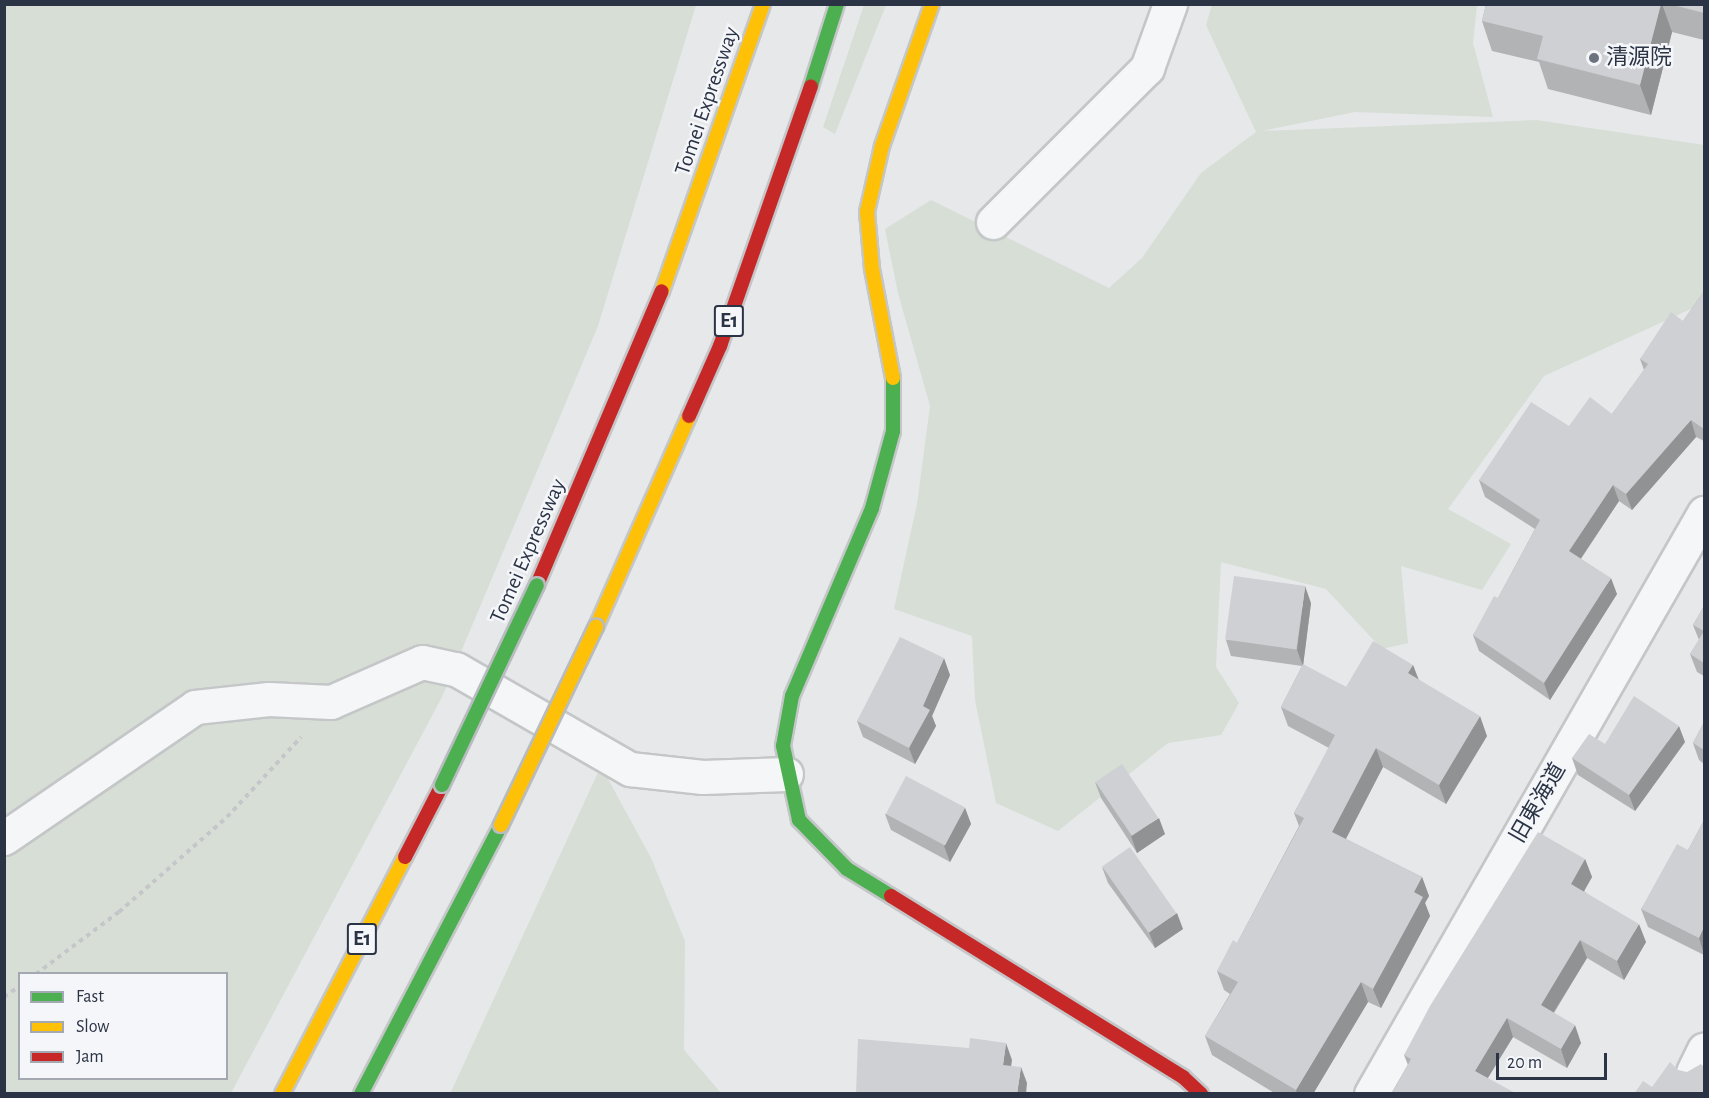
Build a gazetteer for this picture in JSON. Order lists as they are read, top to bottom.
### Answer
{
  "streets": {
    "main road": ["Tomei Expressway", "E1"],
    "street": ["旧東海道"]
  },
  "places": ["清源院"],
  "legend": ["Fast", "Slow", "Jam"],
  "scale_bar": "20 m"
}
